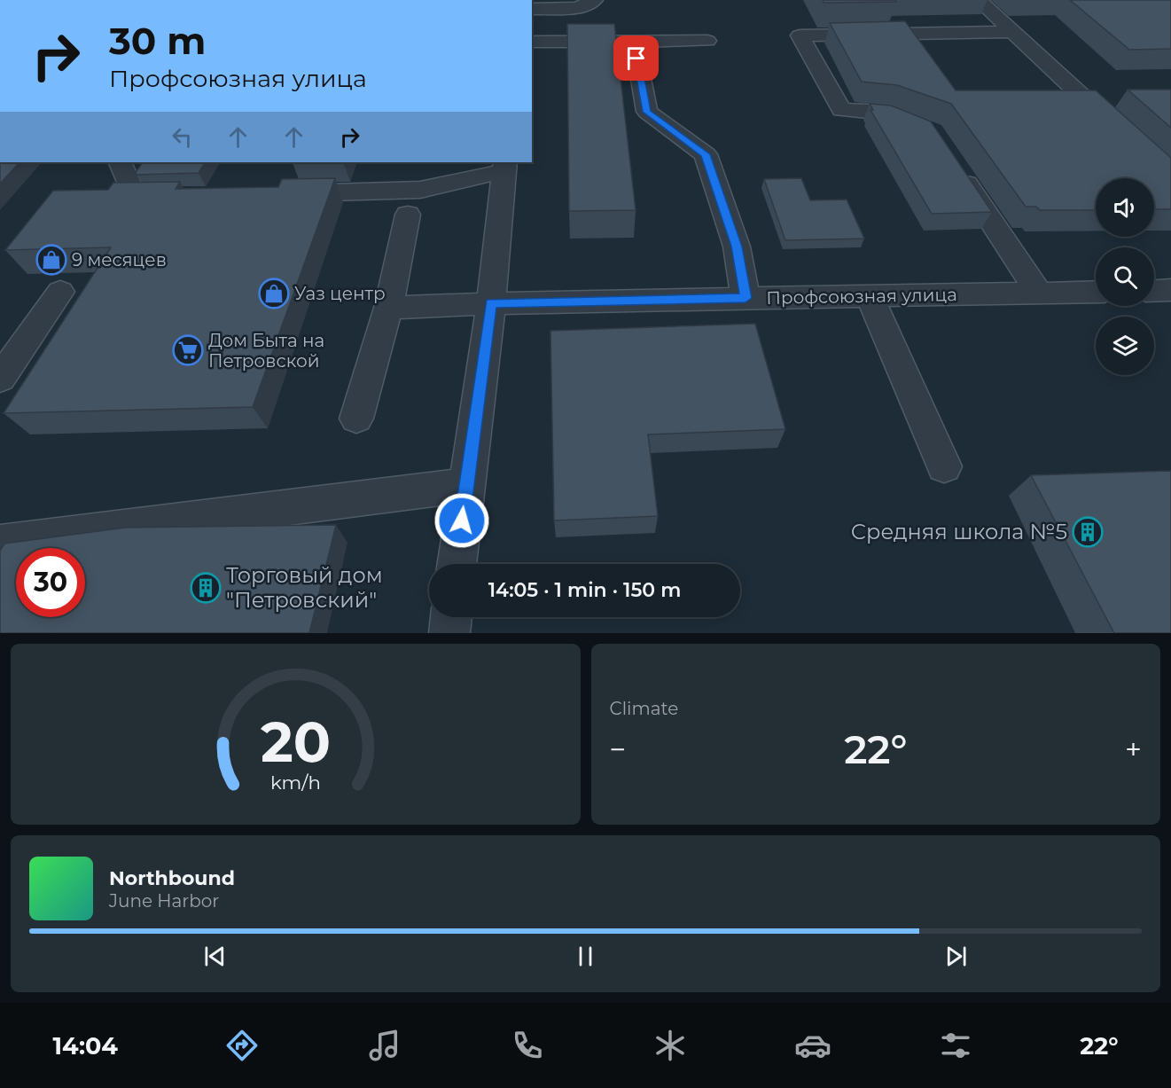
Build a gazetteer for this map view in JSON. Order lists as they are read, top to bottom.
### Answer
{
  "streets": {
    "street": ["Профсоюзная улица"]
  },
  "places": {
    "shop": ["9 месяцев", "Уаз центр"],
    "supermarket": ["Дом Быта на Петровской"],
    "building": ["Средняя школа №5", "Торговый дом \"Петровский\""]
  },
  "page": {
    "turn": ["30 m", "Профсоюзная улица"],
    "limit": "30",
    "trip": "14:05 · 1 min · 150 m",
    "tile": "Climate",
    "heat": ["−", "22°", "+"],
    "song": ["Northbound", "June Harbor"],
    "tabs": ["14:04", "22°"],
    "gauge": ["20", "km/h"]
  }
}
